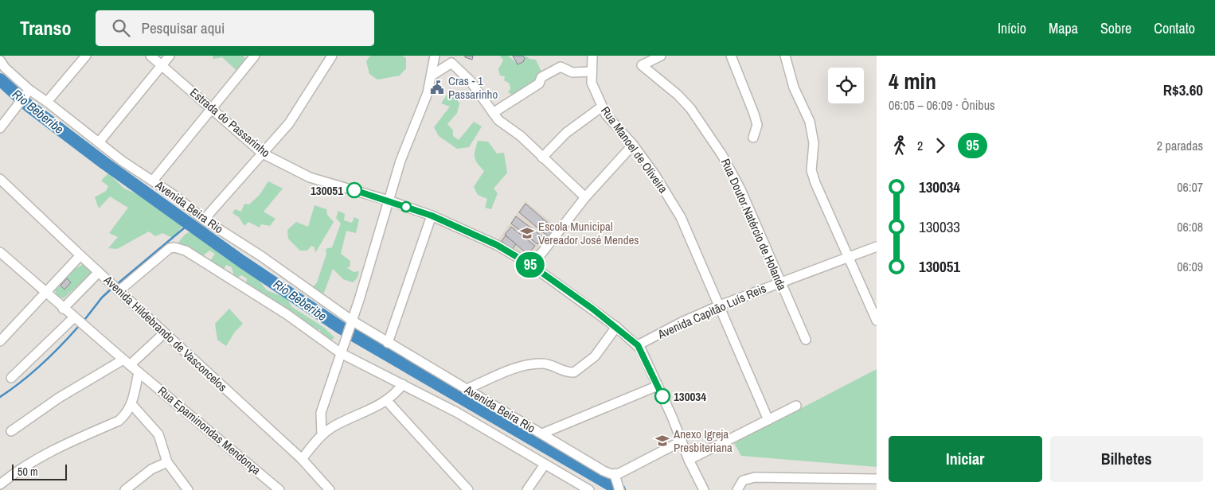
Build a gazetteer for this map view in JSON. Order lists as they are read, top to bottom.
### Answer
{
  "streets": {
    "street": [
      "Estrada do Passarinho",
      "Rua Manoel de Oliveira",
      "Avenida Beira Rio",
      "Rua Doutor Natércio de Holanda",
      "Avenida Capitão Luís Reis",
      "Avenida Hildebrando de Vasconcelos",
      "Rua Epaminondas Mendonça"
    ]
  },
  "crossings": [
    ["Estrada do Passarinho", "Avenida Capitão Luís Reis"],
    ["Rua Manoel de Oliveira", "Avenida Capitão Luís Reis"],
    ["Rua Doutor Natércio de Holanda", "Avenida Capitão Luís Reis"]
  ],
  "water": ["Rio Beberibe"],
  "places": {
    "public building": ["Cras - 1 Passarinho"],
    "other": ["130051", "130034"],
    "school or university": ["Escola Municipal Vereador José Mendes", "Anexo Igreja Presbiteriana"]
  },
  "lines": ["bus line 95"],
  "scale_bar": "50 m",
  "page": {
    "header": "Transo",
    "search": "Pesquisar aqui",
    "nav": [
      "Início",
      "Mapa",
      "Sobre",
      "Contato"
    ],
    "on_map": "95",
    "heading": ["4 min", "06:05 – 06:09 · Ônibus", "R$3.60"],
    "legs": ["2", "95", "2 paradas"],
    "list": [
      {
        "name": "130034",
        "value": "06:07"
      },
      {
        "name": "130033",
        "value": "06:08"
      },
      {
        "name": "130051",
        "value": "06:09"
      }
    ],
    "buttons": ["Iniciar", "Bilhetes"],
    "scale": "50 m"
  }
}
